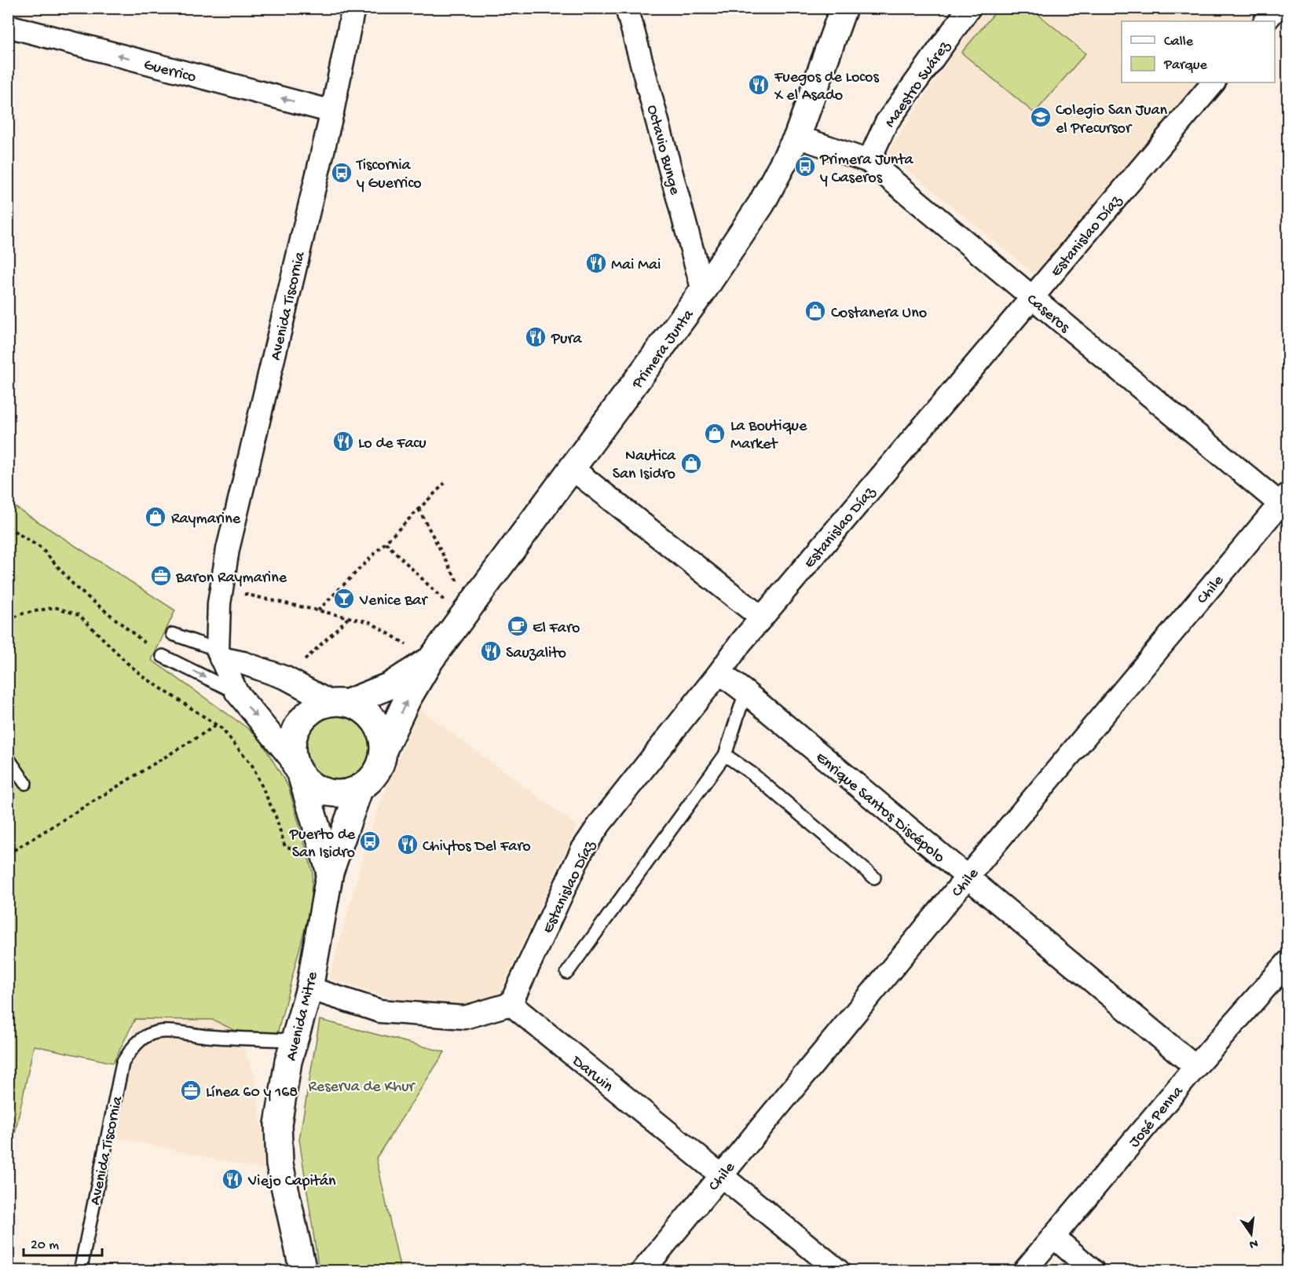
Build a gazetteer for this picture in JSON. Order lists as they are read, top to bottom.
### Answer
{
  "streets": {
    "street": [
      "Guerrico",
      "Maestro Suárez",
      "Octavio Bunge",
      "Estanislao Díaz",
      "Avenida Tiscornia",
      "Caseros",
      "Primera Junta",
      "Chile",
      "Enrique Santos Discépolo",
      "Avenida Mitre",
      "Darwin",
      "José Penna"
    ]
  },
  "crossings": [
    ["Guerrico", "Avenida Tiscornia"],
    ["Maestro Suárez", "Caseros"],
    ["Octavio Bunge", "Primera Junta"],
    ["Estanislao Díaz", "Caseros"],
    ["Estanislao Díaz", "Enrique Santos Discépolo"],
    ["Estanislao Díaz", "Darwin"],
    ["Avenida Tiscornia", "Avenida Mitre"],
    ["Caseros", "Primera Junta"],
    ["Caseros", "Chile"],
    ["Primera Junta", "Avenida Mitre"],
    ["Chile", "Enrique Santos Discépolo"],
    ["Chile", "Darwin"],
    ["Enrique Santos Discépolo", "José Penna"]
  ],
  "one_way": ["Guerrico"],
  "parks": ["Reserva de Khur"],
  "places": {
    "restaurant": [
      "Fuegos de Locos X el Asado",
      "Mai Mai",
      "Pura",
      "Lo de Facu",
      "Sauzalito",
      "Chiytos Del Faro",
      "Viejo Capitán"
    ],
    "school or university": ["Colegio San Juan el Precursor"],
    "bus stop": ["Primera Junta y Caseros", "Tiscornia y Guerrico", "Puerto de San Isidro"],
    "shop": [
      "Costanera Uno",
      "La Boutique Market",
      "Nautica San Isidro",
      "Raymarine"
    ],
    "office": ["Baron Raymarine", "Línea 60 y 168"],
    "bar": ["Venice Bar"],
    "cafe": ["El Faro"]
  },
  "legend": ["Calle", "Parque"],
  "scale_bar": "20 m",
  "north": "bottom"
}
